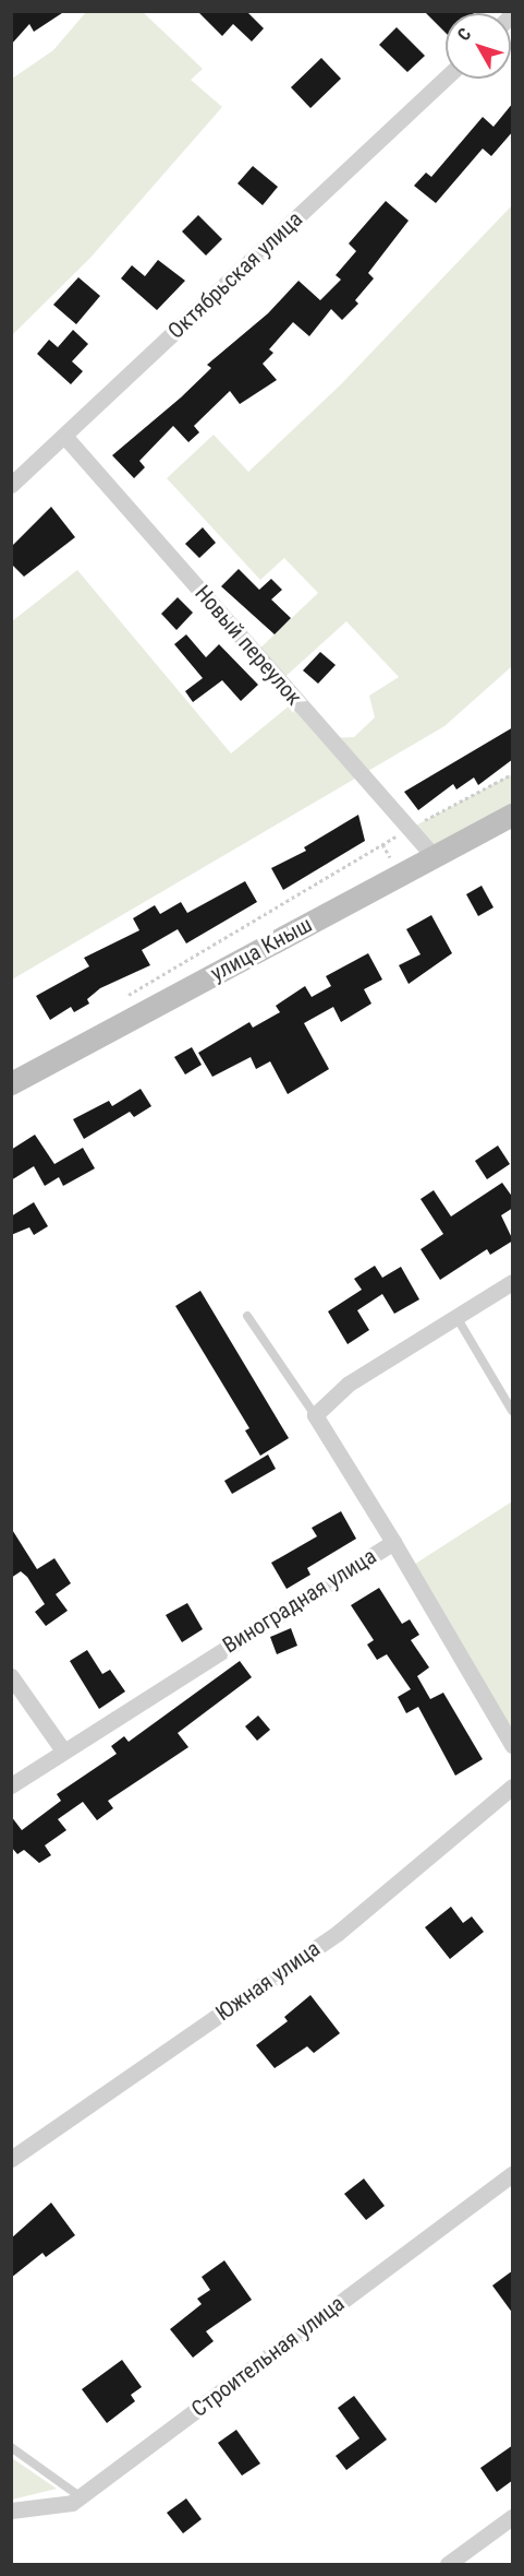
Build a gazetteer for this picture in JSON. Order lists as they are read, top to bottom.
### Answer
{
  "streets": {
    "street": [
      "Октябрьская улица",
      "Новый переулок",
      "улица Кныш",
      "Виноградная улица",
      "Южная улица",
      "Строительная улица"
    ]
  },
  "crossings": [
    ["Октябрьская улица", "Новый переулок"],
    ["Новый переулок", "улица Кныш"]
  ],
  "north": "top left"
}
